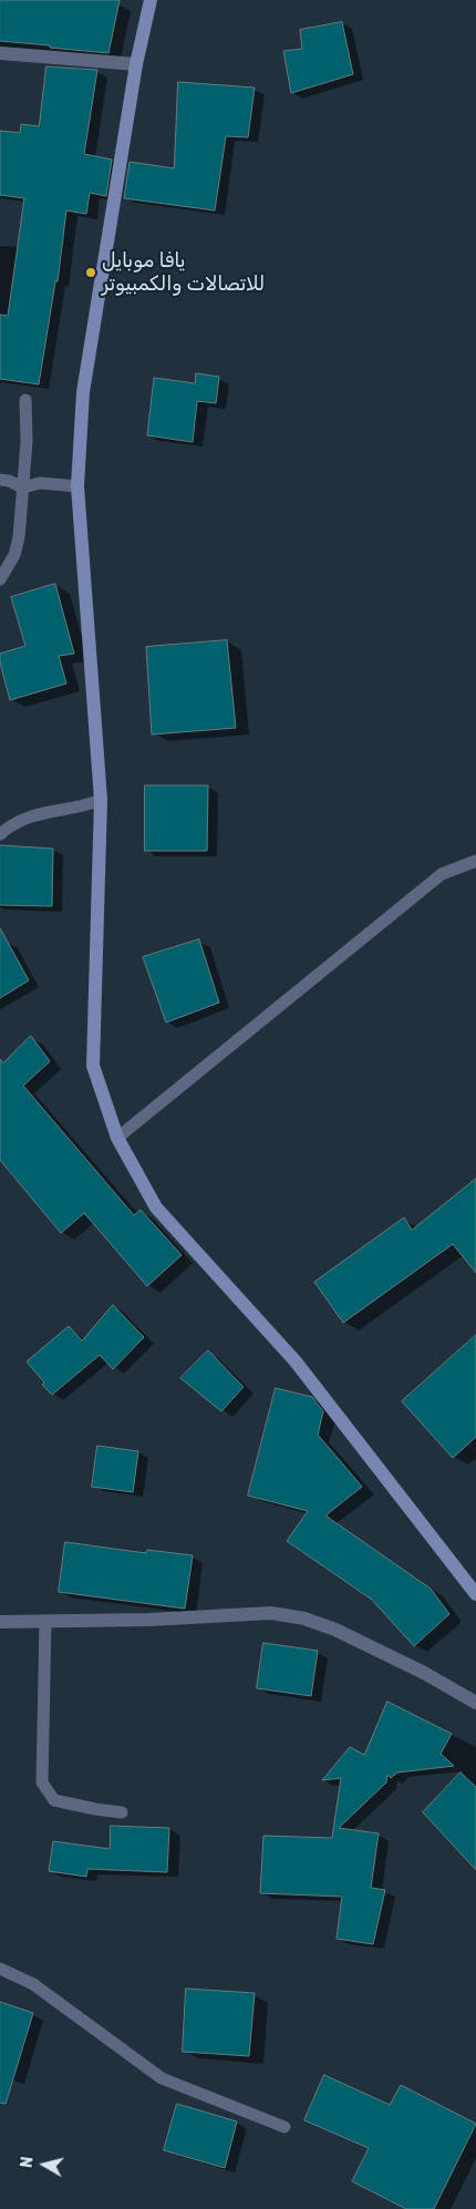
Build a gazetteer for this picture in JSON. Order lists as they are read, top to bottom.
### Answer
{
  "places": ["يافا موبايل للاتصالات والكمبيوتر"],
  "north": "left"
}
